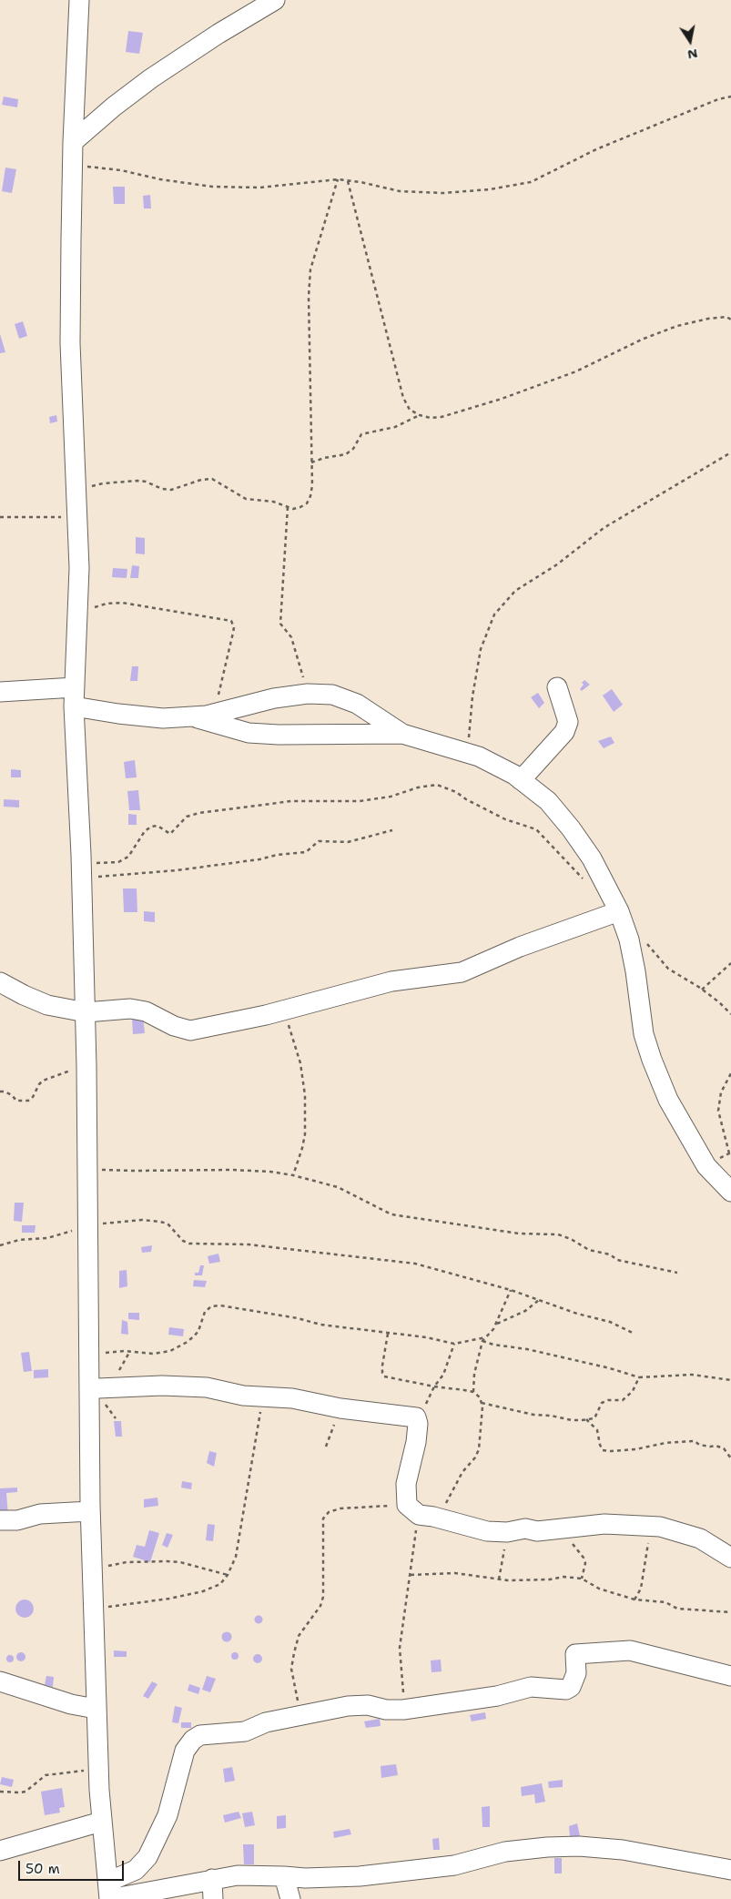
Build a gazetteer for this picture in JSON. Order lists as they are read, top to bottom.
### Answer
{
  "scale_bar": "50 m",
  "north": "bottom"
}
